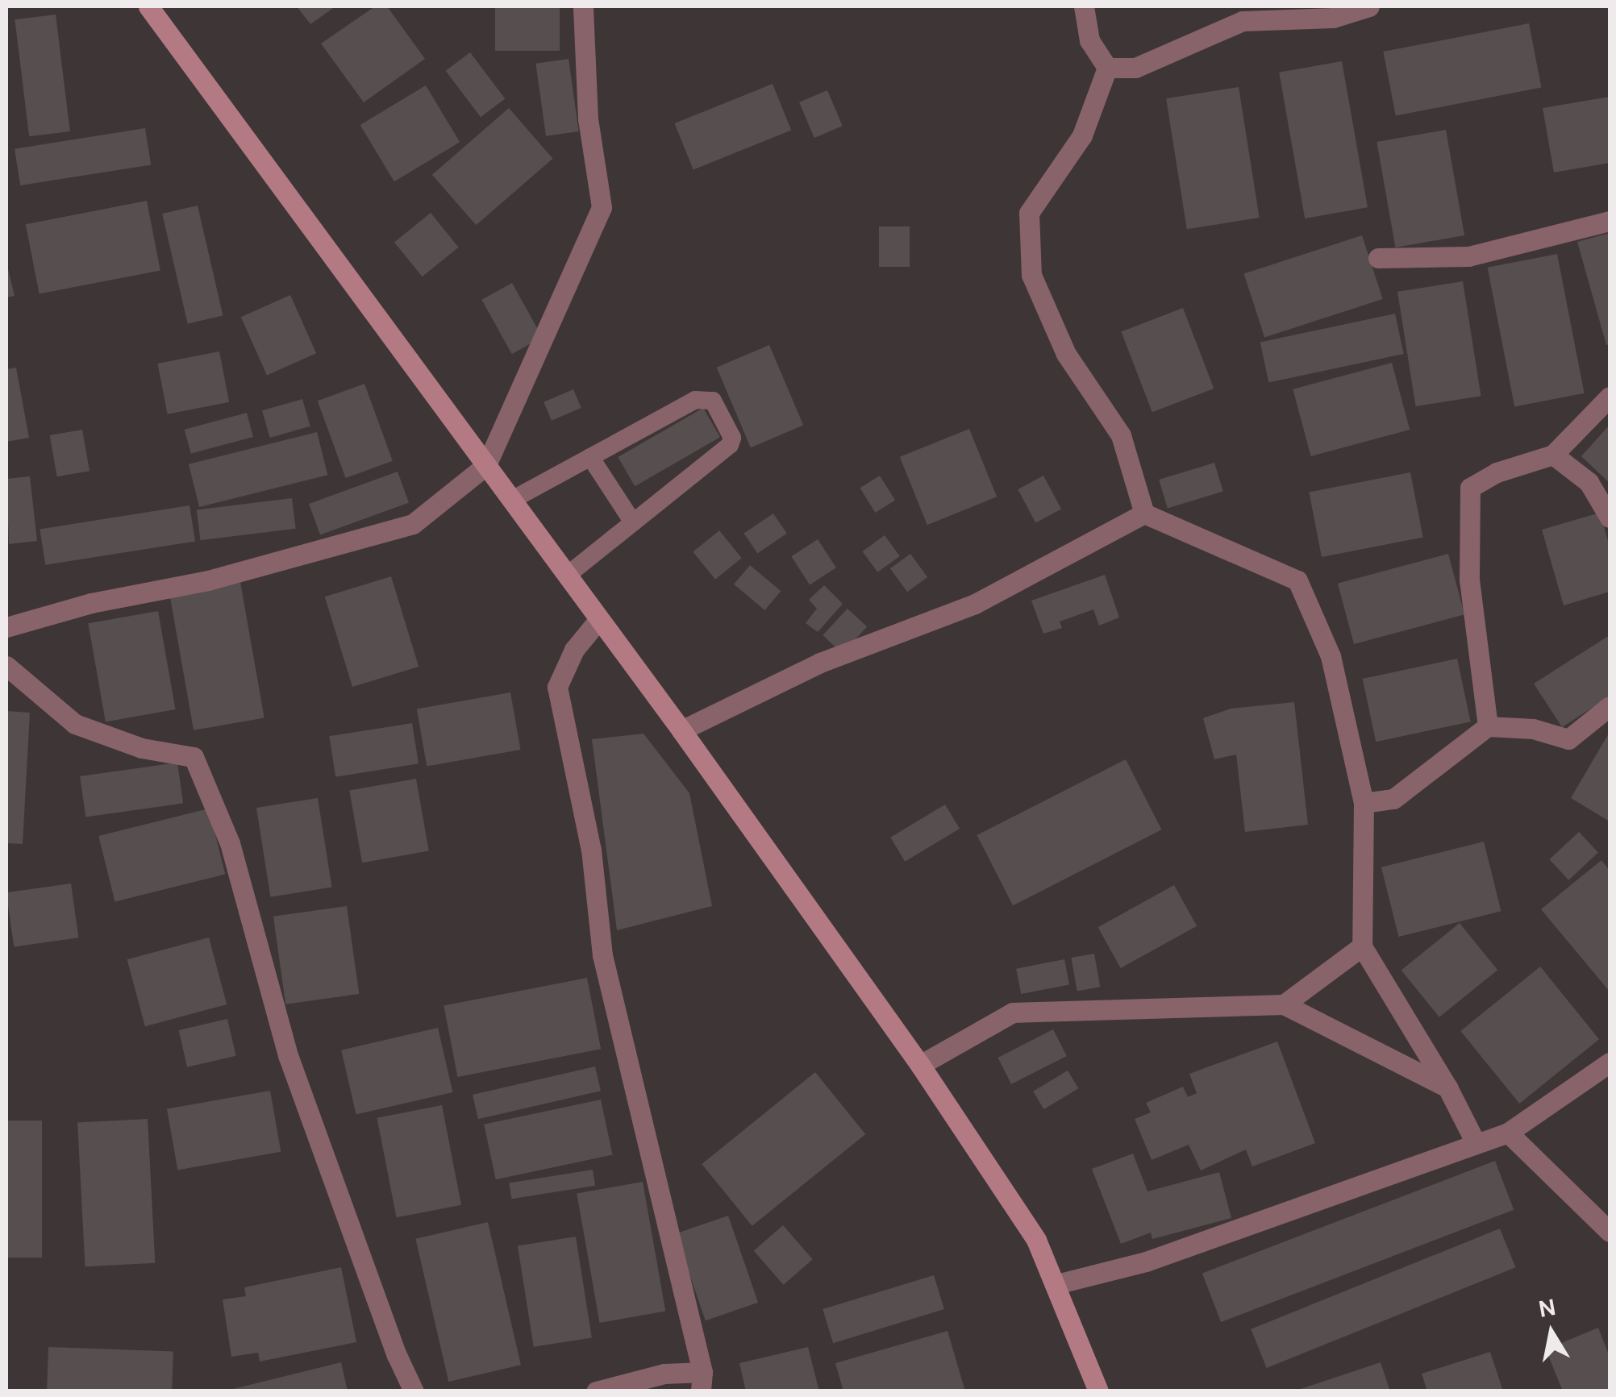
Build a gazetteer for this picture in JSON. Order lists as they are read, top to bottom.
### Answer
{
  "north": "top"
}
